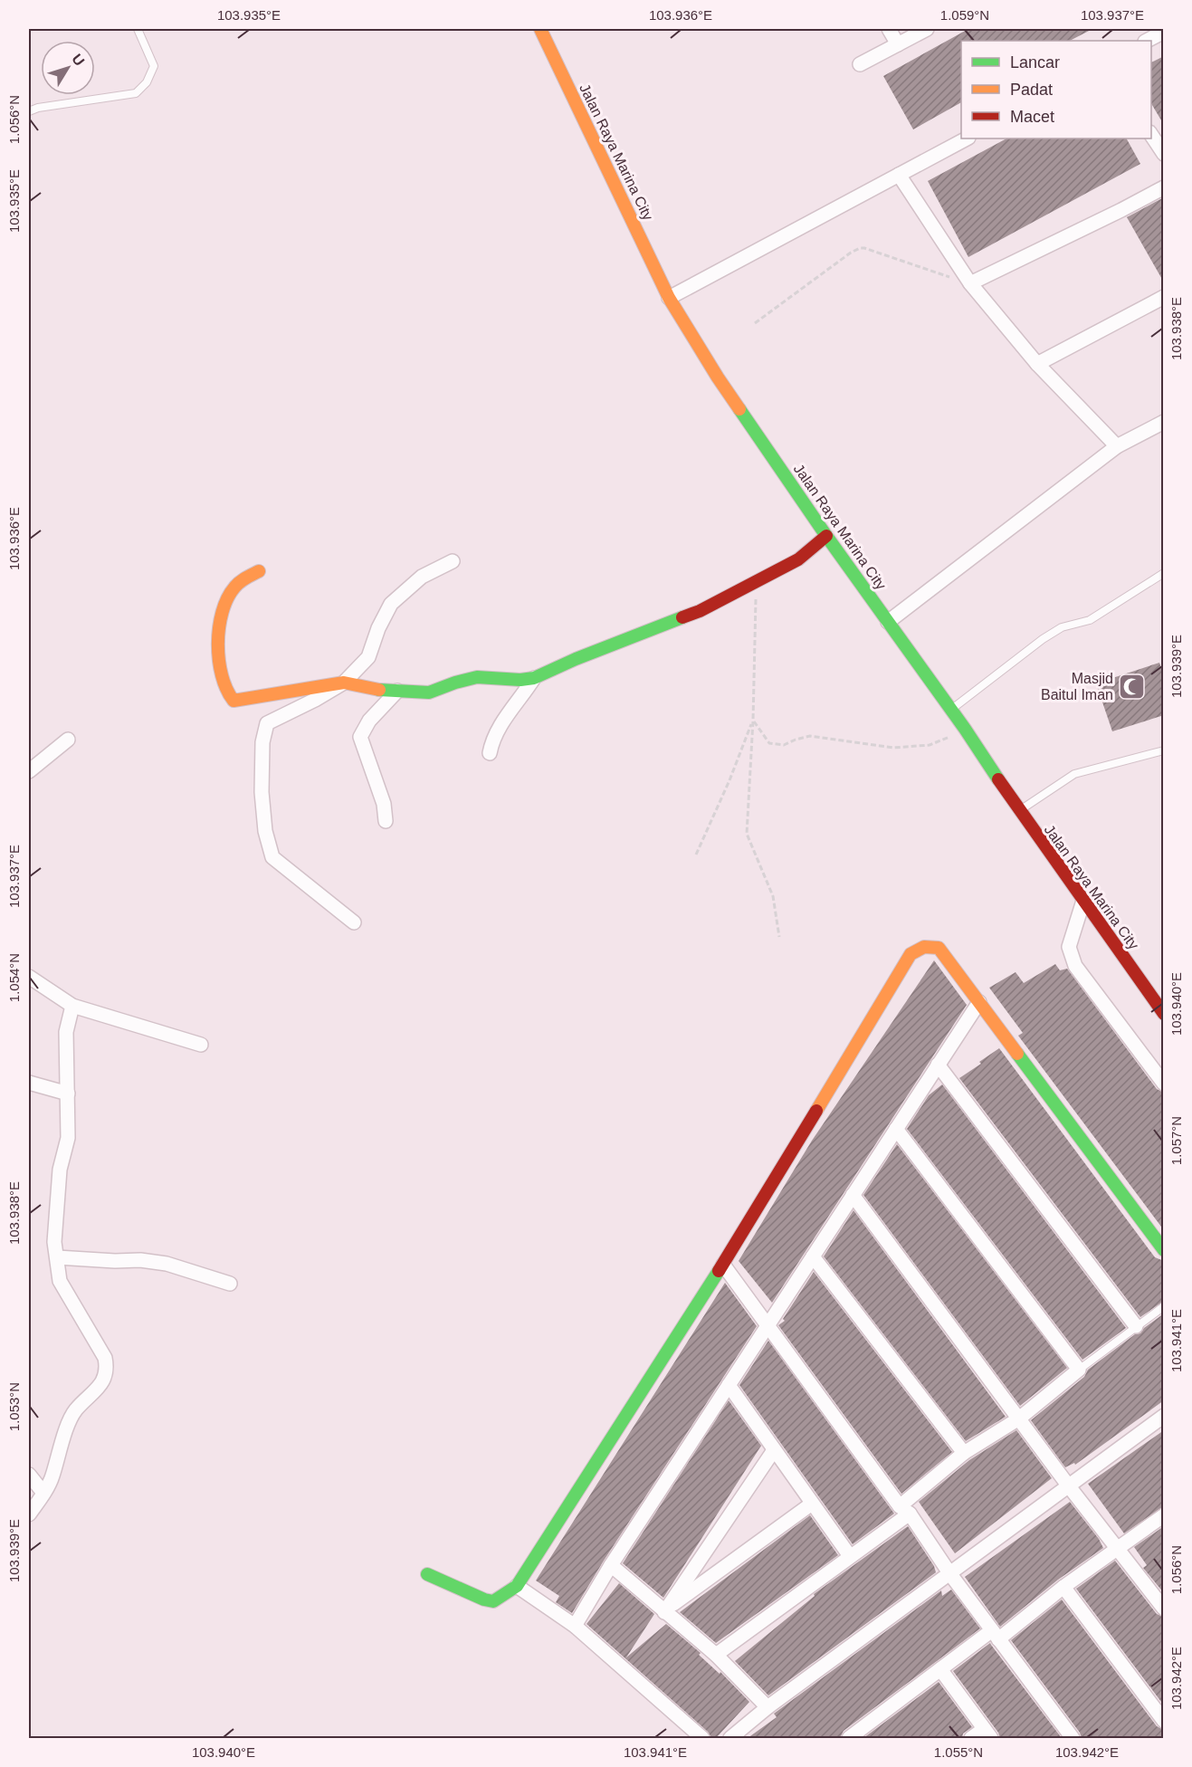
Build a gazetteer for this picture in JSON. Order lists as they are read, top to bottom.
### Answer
{
  "streets": {
    "street": ["Jalan Raya Marina City"]
  },
  "places": {
    "mosque": ["Masjid Baitul Iman"]
  },
  "legend": ["Lancar", "Padat", "Macet"],
  "north": "top right",
  "coordinates": [
    "103.935°E",
    "103.936°E",
    "1.059°N",
    "103.937°E",
    "1.056°N",
    "103.938°E",
    "103.939°E",
    "1.054°N",
    "103.940°E",
    "1.057°N",
    "103.941°E",
    "1.053°N",
    "103.942°E",
    "1.055°N"
  ]
}
